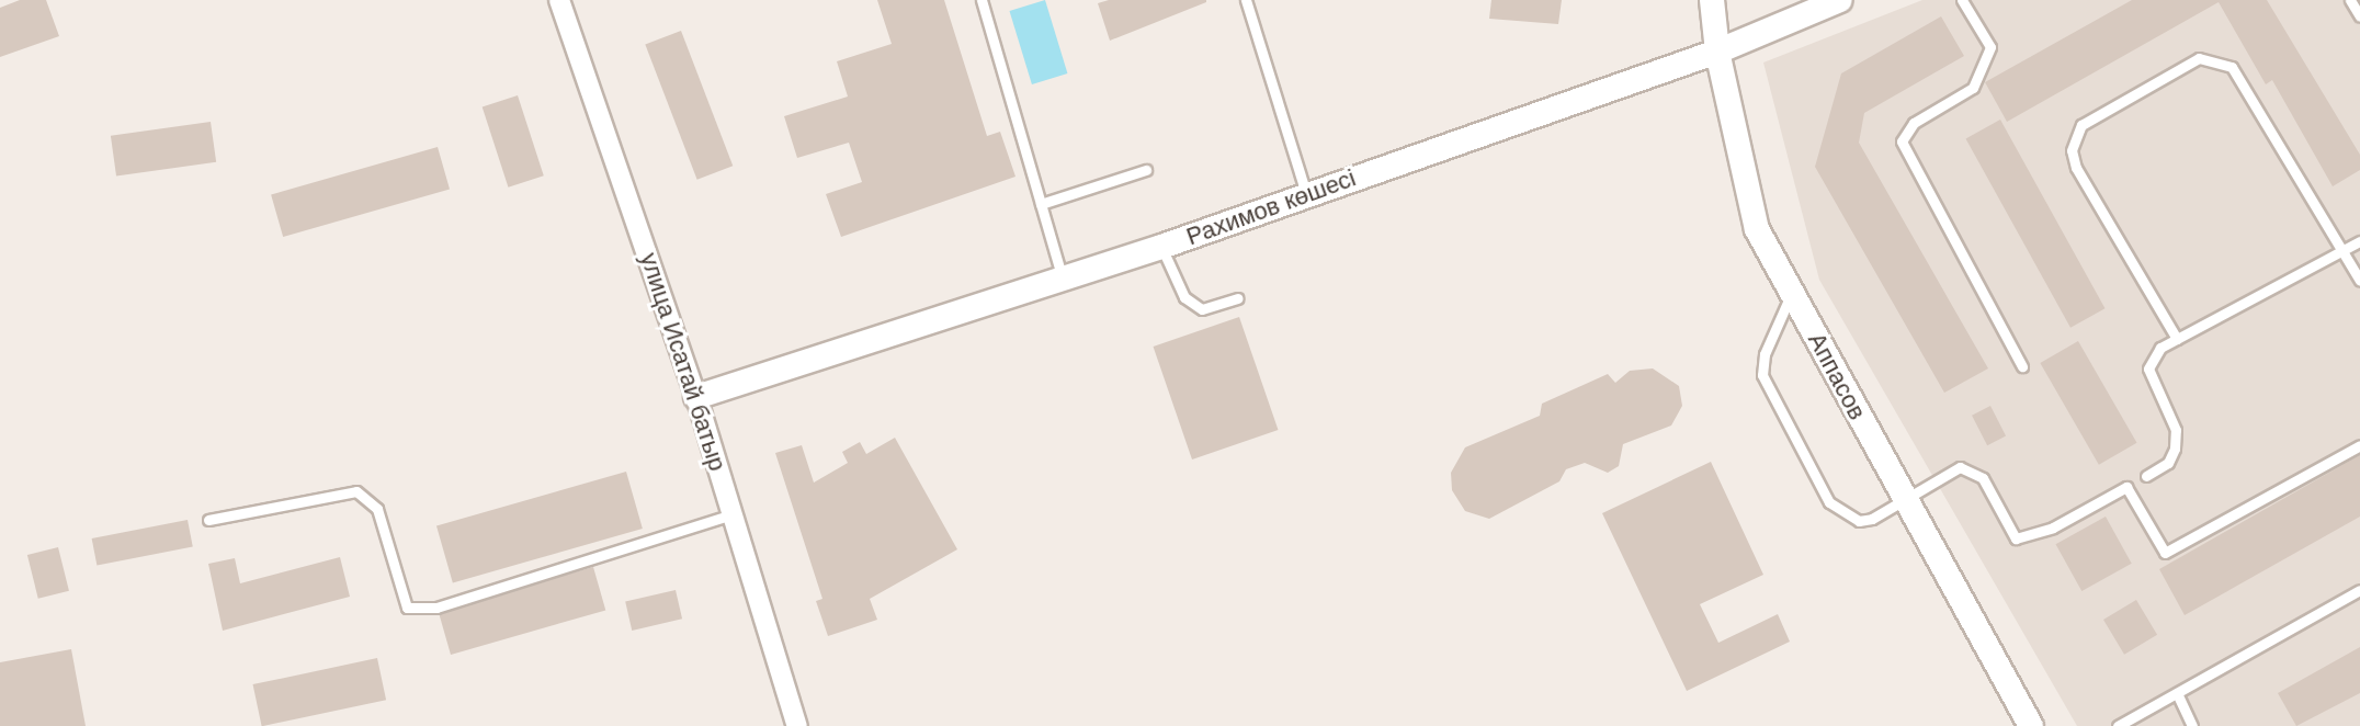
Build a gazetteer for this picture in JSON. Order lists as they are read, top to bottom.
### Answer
{
  "streets": {
    "street": ["Рахимов көшесі", "улица Исатай батыр", "Аппасов"]
  },
  "crossings": [
    ["Рахимов көшесі", "улица Исатай батыр"],
    ["Рахимов көшесі", "Аппасов"]
  ]
}
